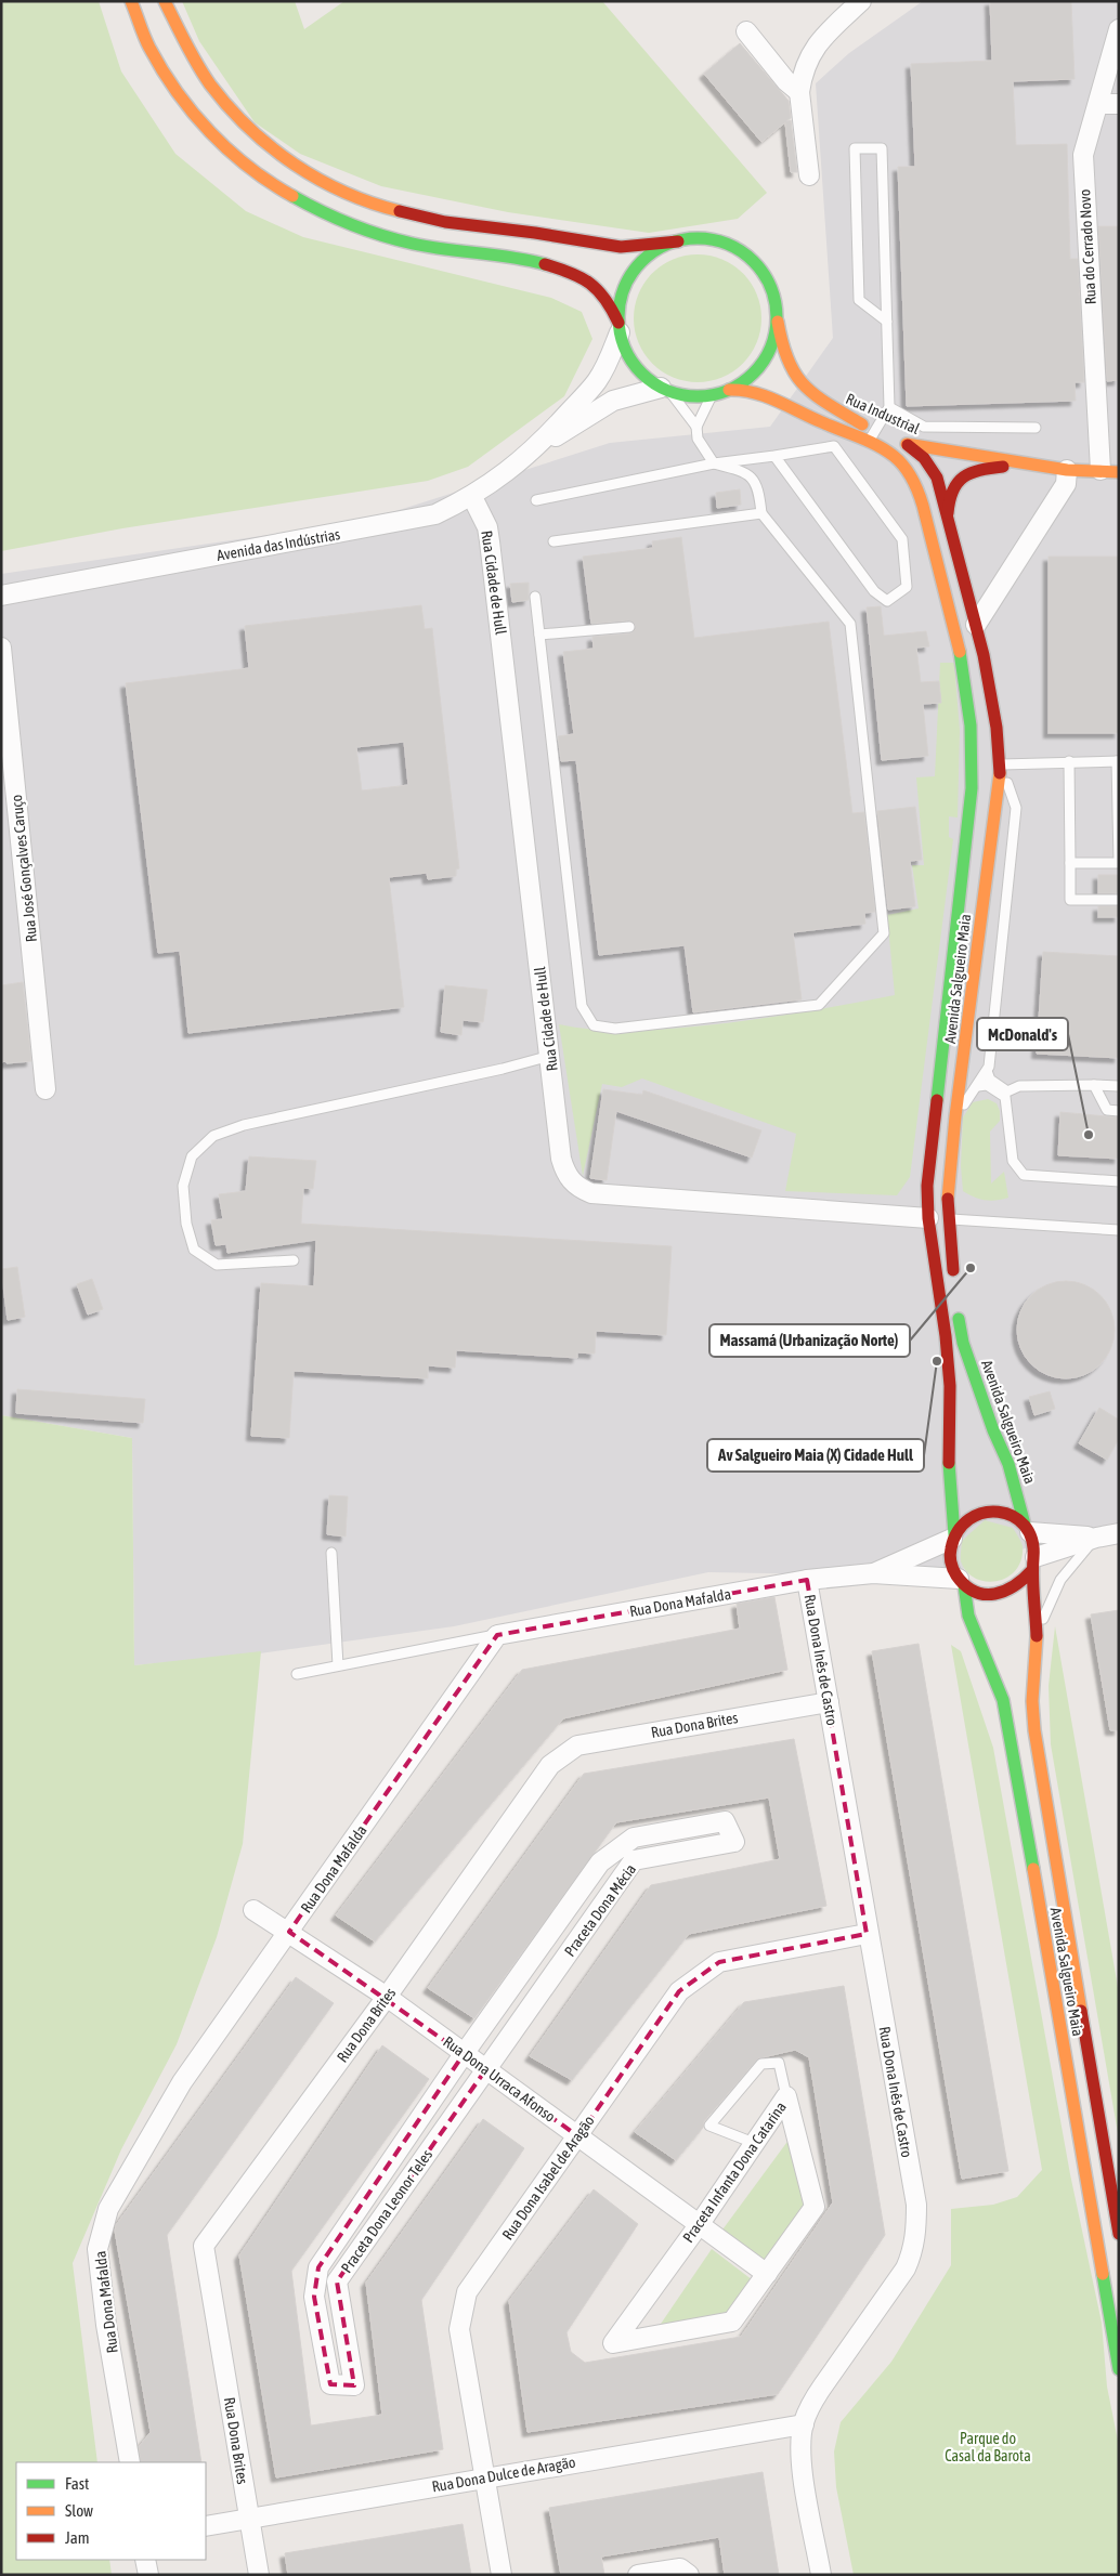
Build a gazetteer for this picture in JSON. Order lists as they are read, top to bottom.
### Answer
{
  "streets": {
    "main road": ["Rua Industrial", "Avenida Salgueiro Maia"],
    "street": [
      "Rua do Cerrado Novo",
      "Avenida das Indústrias",
      "Rua Cidade de Hull",
      "Rua José Gonçalves Caruço",
      "Rua Dona Mafalda",
      "Rua Dona Inês de Castro",
      "Rua Dona Brites",
      "Praceta Dona Mécia",
      "Rua Dona Urraca Afonso",
      "Praceta Infanta Dona Catarina",
      "Rua Dona Isabel de Aragão",
      "Praceta Dona Leonor Teles",
      "Rua Dona Dulce de Aragão"
    ]
  },
  "crossings": [
    ["Rua do Cerrado Novo", "Rua Industrial"],
    ["Rua Industrial", "Avenida das Indústrias"],
    ["Rua Industrial", "Avenida Salgueiro Maia"],
    ["Avenida das Indústrias", "Rua Cidade de Hull"],
    ["Rua Cidade de Hull", "Avenida Salgueiro Maia"],
    ["Avenida Salgueiro Maia", "Rua Dona Mafalda"],
    ["Rua Dona Mafalda", "Rua Dona Inês de Castro"],
    ["Rua Dona Mafalda", "Rua Dona Urraca Afonso"],
    ["Rua Dona Inês de Castro", "Rua Dona Brites"],
    ["Rua Dona Inês de Castro", "Rua Dona Isabel de Aragão"],
    ["Rua Dona Inês de Castro", "Rua Dona Dulce de Aragão"],
    ["Rua Dona Brites", "Rua Dona Urraca Afonso"],
    ["Rua Dona Brites", "Rua Dona Dulce de Aragão"],
    ["Praceta Dona Mécia", "Rua Dona Urraca Afonso"],
    ["Praceta Dona Mécia", "Praceta Dona Leonor Teles"],
    ["Rua Dona Urraca Afonso", "Praceta Infanta Dona Catarina"],
    ["Rua Dona Urraca Afonso", "Rua Dona Isabel de Aragão"],
    ["Rua Dona Urraca Afonso", "Praceta Dona Leonor Teles"],
    ["Rua Dona Isabel de Aragão", "Rua Dona Dulce de Aragão"]
  ],
  "parks": ["Parque do Casal da Barota"],
  "places": ["McDonald's", "Massamá (Urbanização Norte)", "Av Salgueiro Maia (X) Cidade Hull"],
  "legend": ["Fast", "Slow", "Jam"]
}
